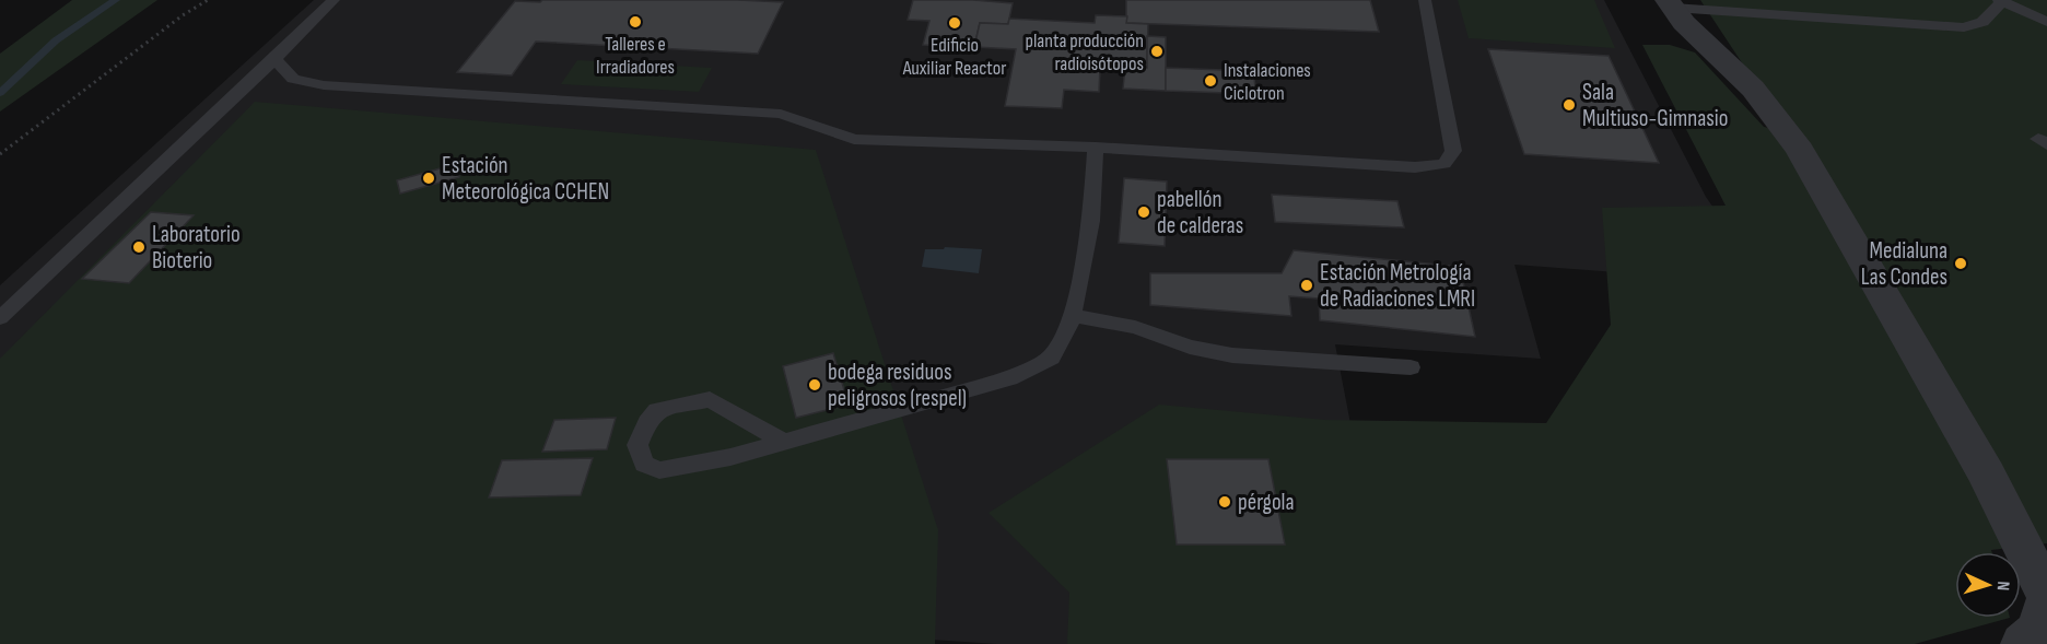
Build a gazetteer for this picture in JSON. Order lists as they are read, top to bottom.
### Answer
{
  "places": [
    "Talleres e Irradiadores",
    "Edificio Auxiliar Reactor",
    "planta producción radioisótopos",
    "Instalaciones Ciclotron",
    "Sala Multiuso-Gimnasio",
    "Estación Meteorológica CCHEN",
    "pabellón de calderas",
    "Laboratorio Bioterio",
    "Medialuna Las Condes",
    "Estación Metrología de Radiaciones LMRI",
    "bodega residuos peligrosos (respel)",
    "pérgola"
  ],
  "north": "right"
}
